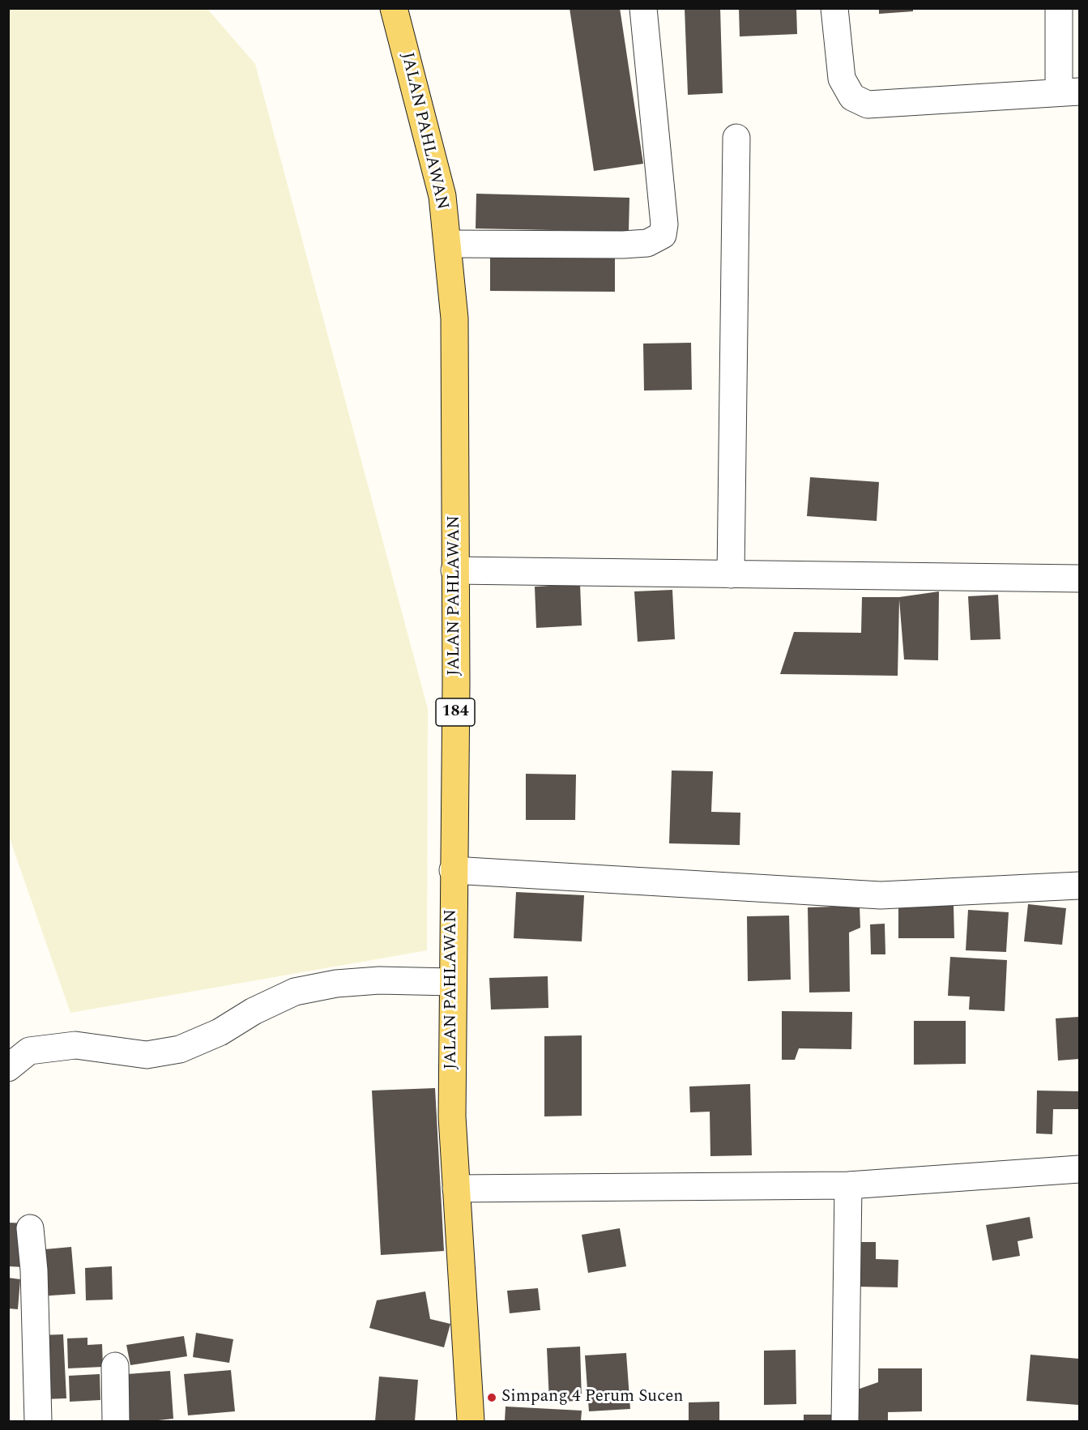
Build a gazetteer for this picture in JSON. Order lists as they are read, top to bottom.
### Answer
{
  "streets": {
    "main road": ["JALAN PAHLAWAN", "184"]
  },
  "places": ["Simpang 4 Perum Sucen"]
}
